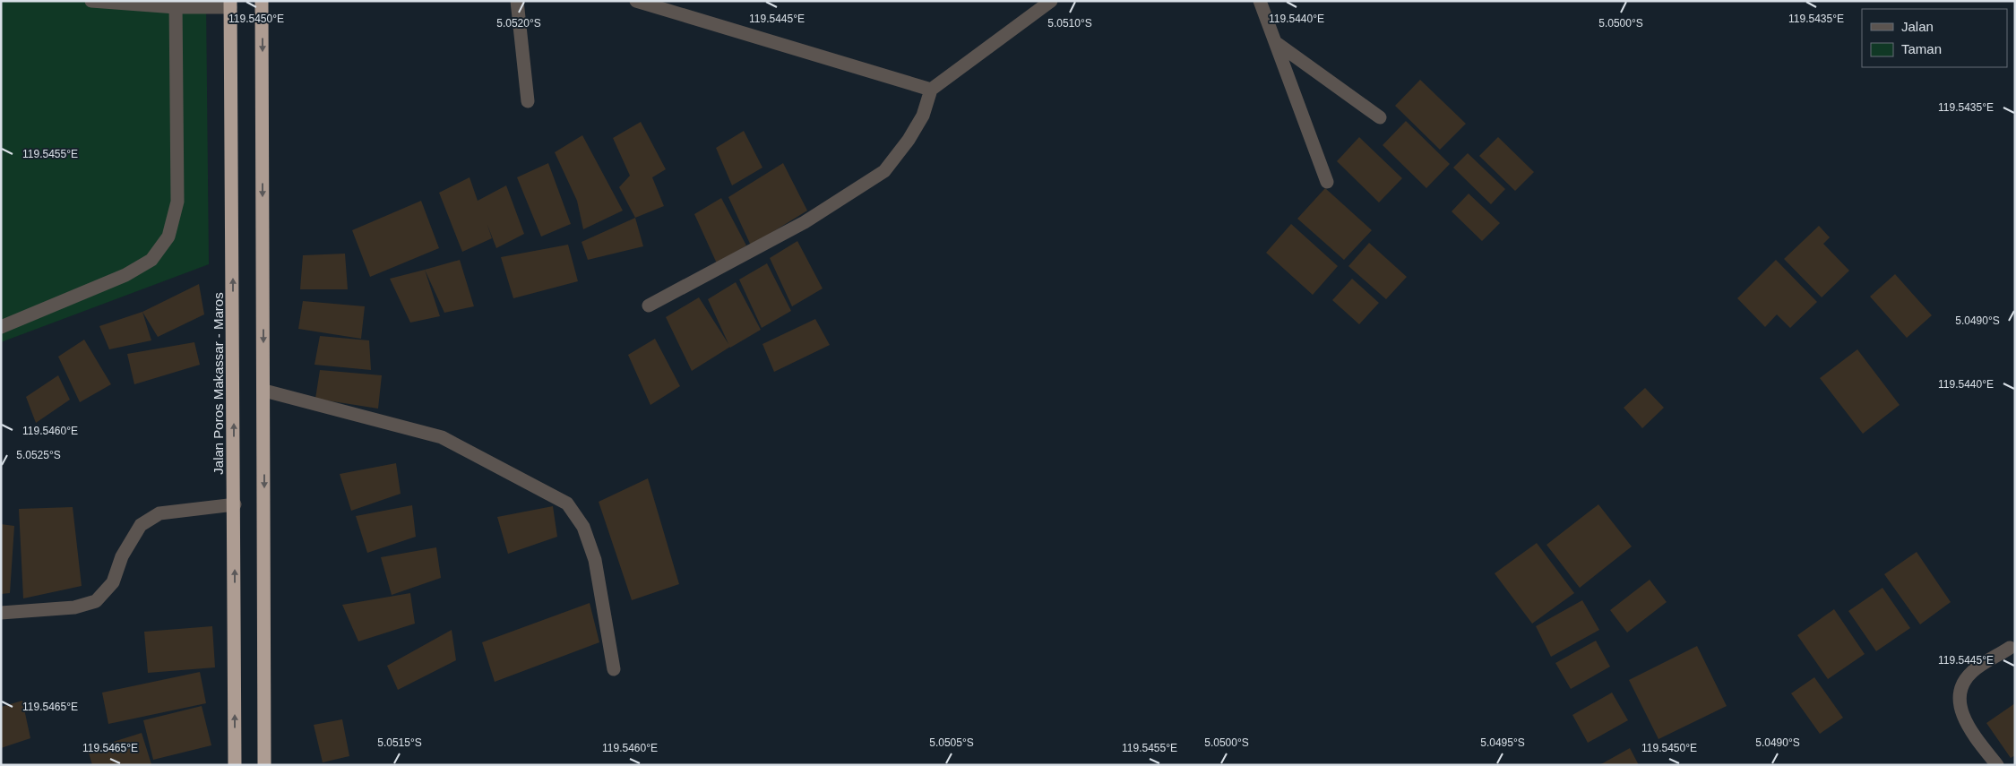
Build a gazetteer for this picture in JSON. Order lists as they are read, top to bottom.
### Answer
{
  "streets": {
    "highway": ["Jalan Poros Makassar - Maros"]
  },
  "legend": ["Jalan", "Taman"],
  "coordinates": [
    "119.5450°E",
    "119.5445°E",
    "119.5440°E",
    "119.5435°E",
    "5.0520°S",
    "5.0510°S",
    "5.0500°S",
    "119.5455°E",
    "5.0490°S",
    "119.5460°E",
    "5.0525°S",
    "119.5465°E",
    "5.0515°S",
    "5.0505°S",
    "5.0495°S"
  ]
}
